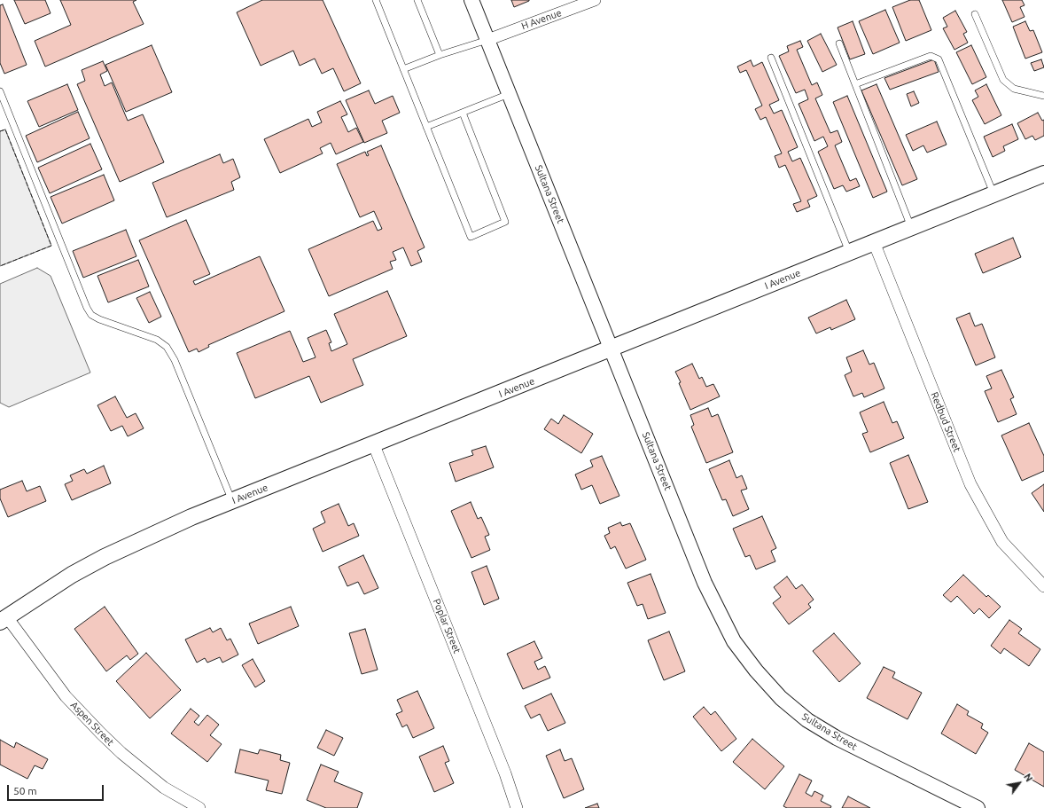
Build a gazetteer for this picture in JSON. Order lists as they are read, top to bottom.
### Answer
{
  "streets": {
    "main road": ["I Avenue"],
    "street": [
      "H Avenue",
      "Sultana Street",
      "Redbud Street",
      "Poplar Street",
      "Aspen Street"
    ]
  },
  "crossings": [
    ["H Avenue", "Sultana Street"],
    ["Sultana Street", "I Avenue"],
    ["I Avenue", "Redbud Street"],
    ["I Avenue", "Poplar Street"],
    ["I Avenue", "Aspen Street"]
  ],
  "scale_bar": "50 m",
  "north": "top right"
}
